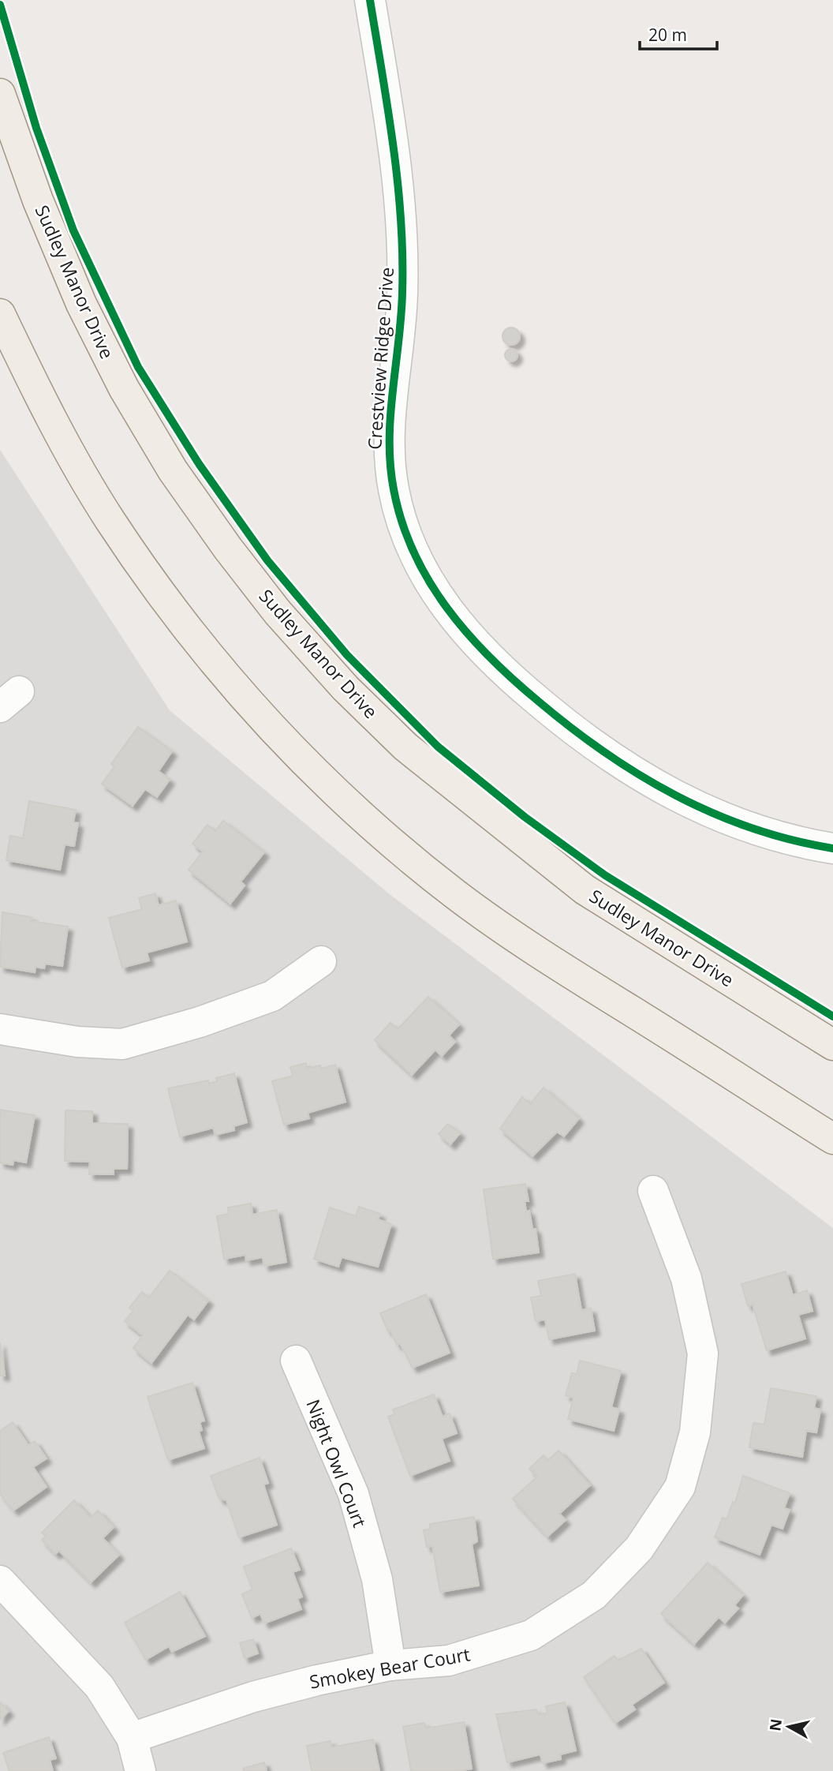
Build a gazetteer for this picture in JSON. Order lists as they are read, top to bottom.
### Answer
{
  "streets": {
    "main road": ["Sudley Manor Drive"],
    "street": ["Crestview Ridge Drive", "Night Owl Court", "Smokey Bear Court"]
  },
  "crossings": [
    ["Night Owl Court", "Smokey Bear Court"]
  ],
  "scale_bar": "20 m",
  "north": "left"
}
